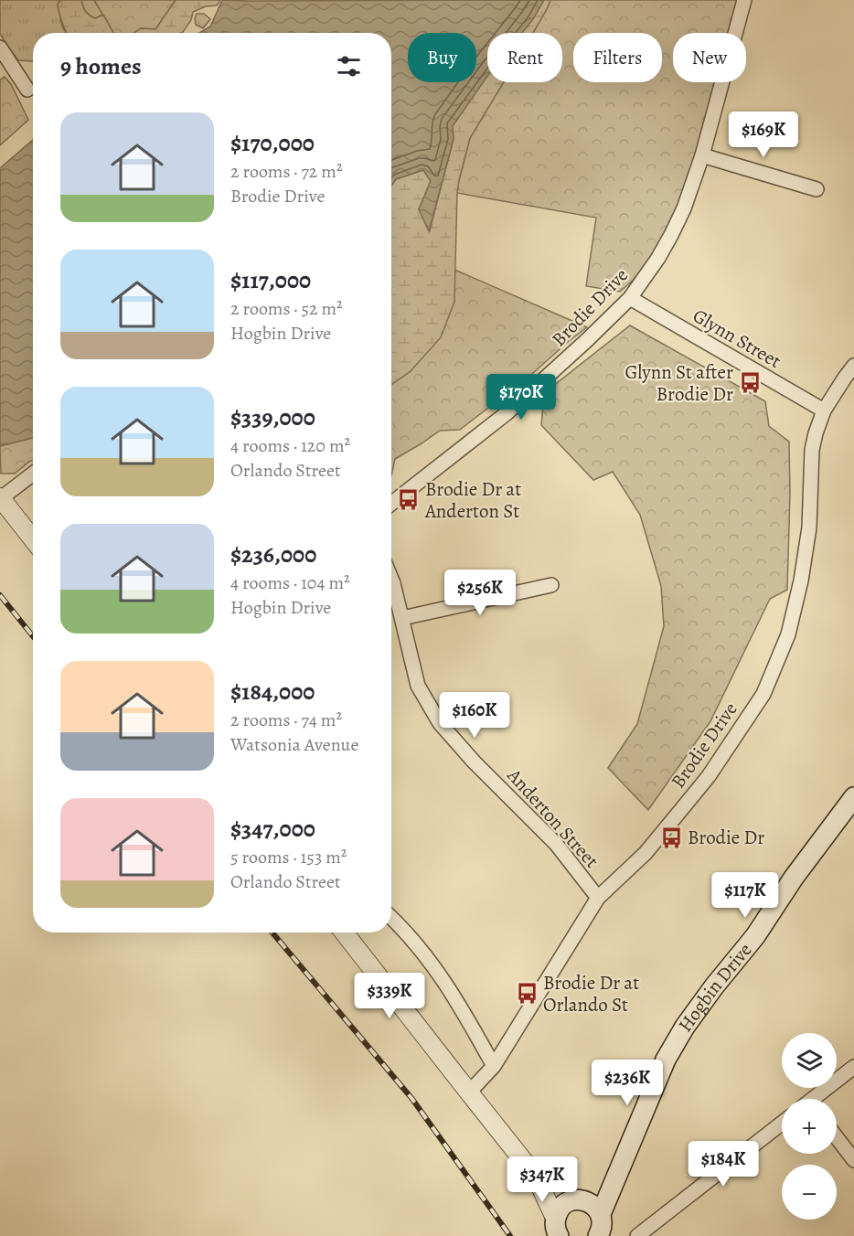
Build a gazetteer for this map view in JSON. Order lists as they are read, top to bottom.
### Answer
{
  "streets": {
    "main road": ["Hogbin Drive"],
    "street": ["Brodie Drive", "Glynn Street", "Anderton Street"]
  },
  "crossings": [
    ["Brodie Drive", "Glynn Street"],
    ["Brodie Drive", "Anderton Street"]
  ],
  "places": {
    "bus stop": [
      "Glynn St after Brodie Dr",
      "Brodie Dr at Anderton St",
      "Brodie Dr",
      "Brodie Dr at Orlando St"
    ]
  },
  "page": {
    "chip": [
      "Buy",
      "Rent",
      "Filters",
      "New"
    ],
    "heading": "9 homes",
    "list": [
      {
        "name": "$170,000",
        "note": "2 rooms · 72 m² · Brodie Drive"
      },
      {
        "name": "$117,000",
        "note": "2 rooms · 52 m² · Hogbin Drive"
      },
      {
        "name": "$339,000",
        "note": "4 rooms · 120 m² · Orlando Street"
      },
      {
        "name": "$236,000",
        "note": "4 rooms · 104 m² · Hogbin Drive"
      },
      {
        "name": "$184,000",
        "note": "2 rooms · 74 m² · Watsonia Avenue"
      },
      {
        "name": "$347,000",
        "note": "5 rooms · 153 m² · Orlando Street"
      }
    ],
    "price": [
      "$169K",
      "$170K",
      "$256K",
      "$160K",
      "$117K",
      "$339K",
      "$236K",
      "$184K",
      "$347K"
    ],
    "map_buttons": ["+", "−"]
  }
}
